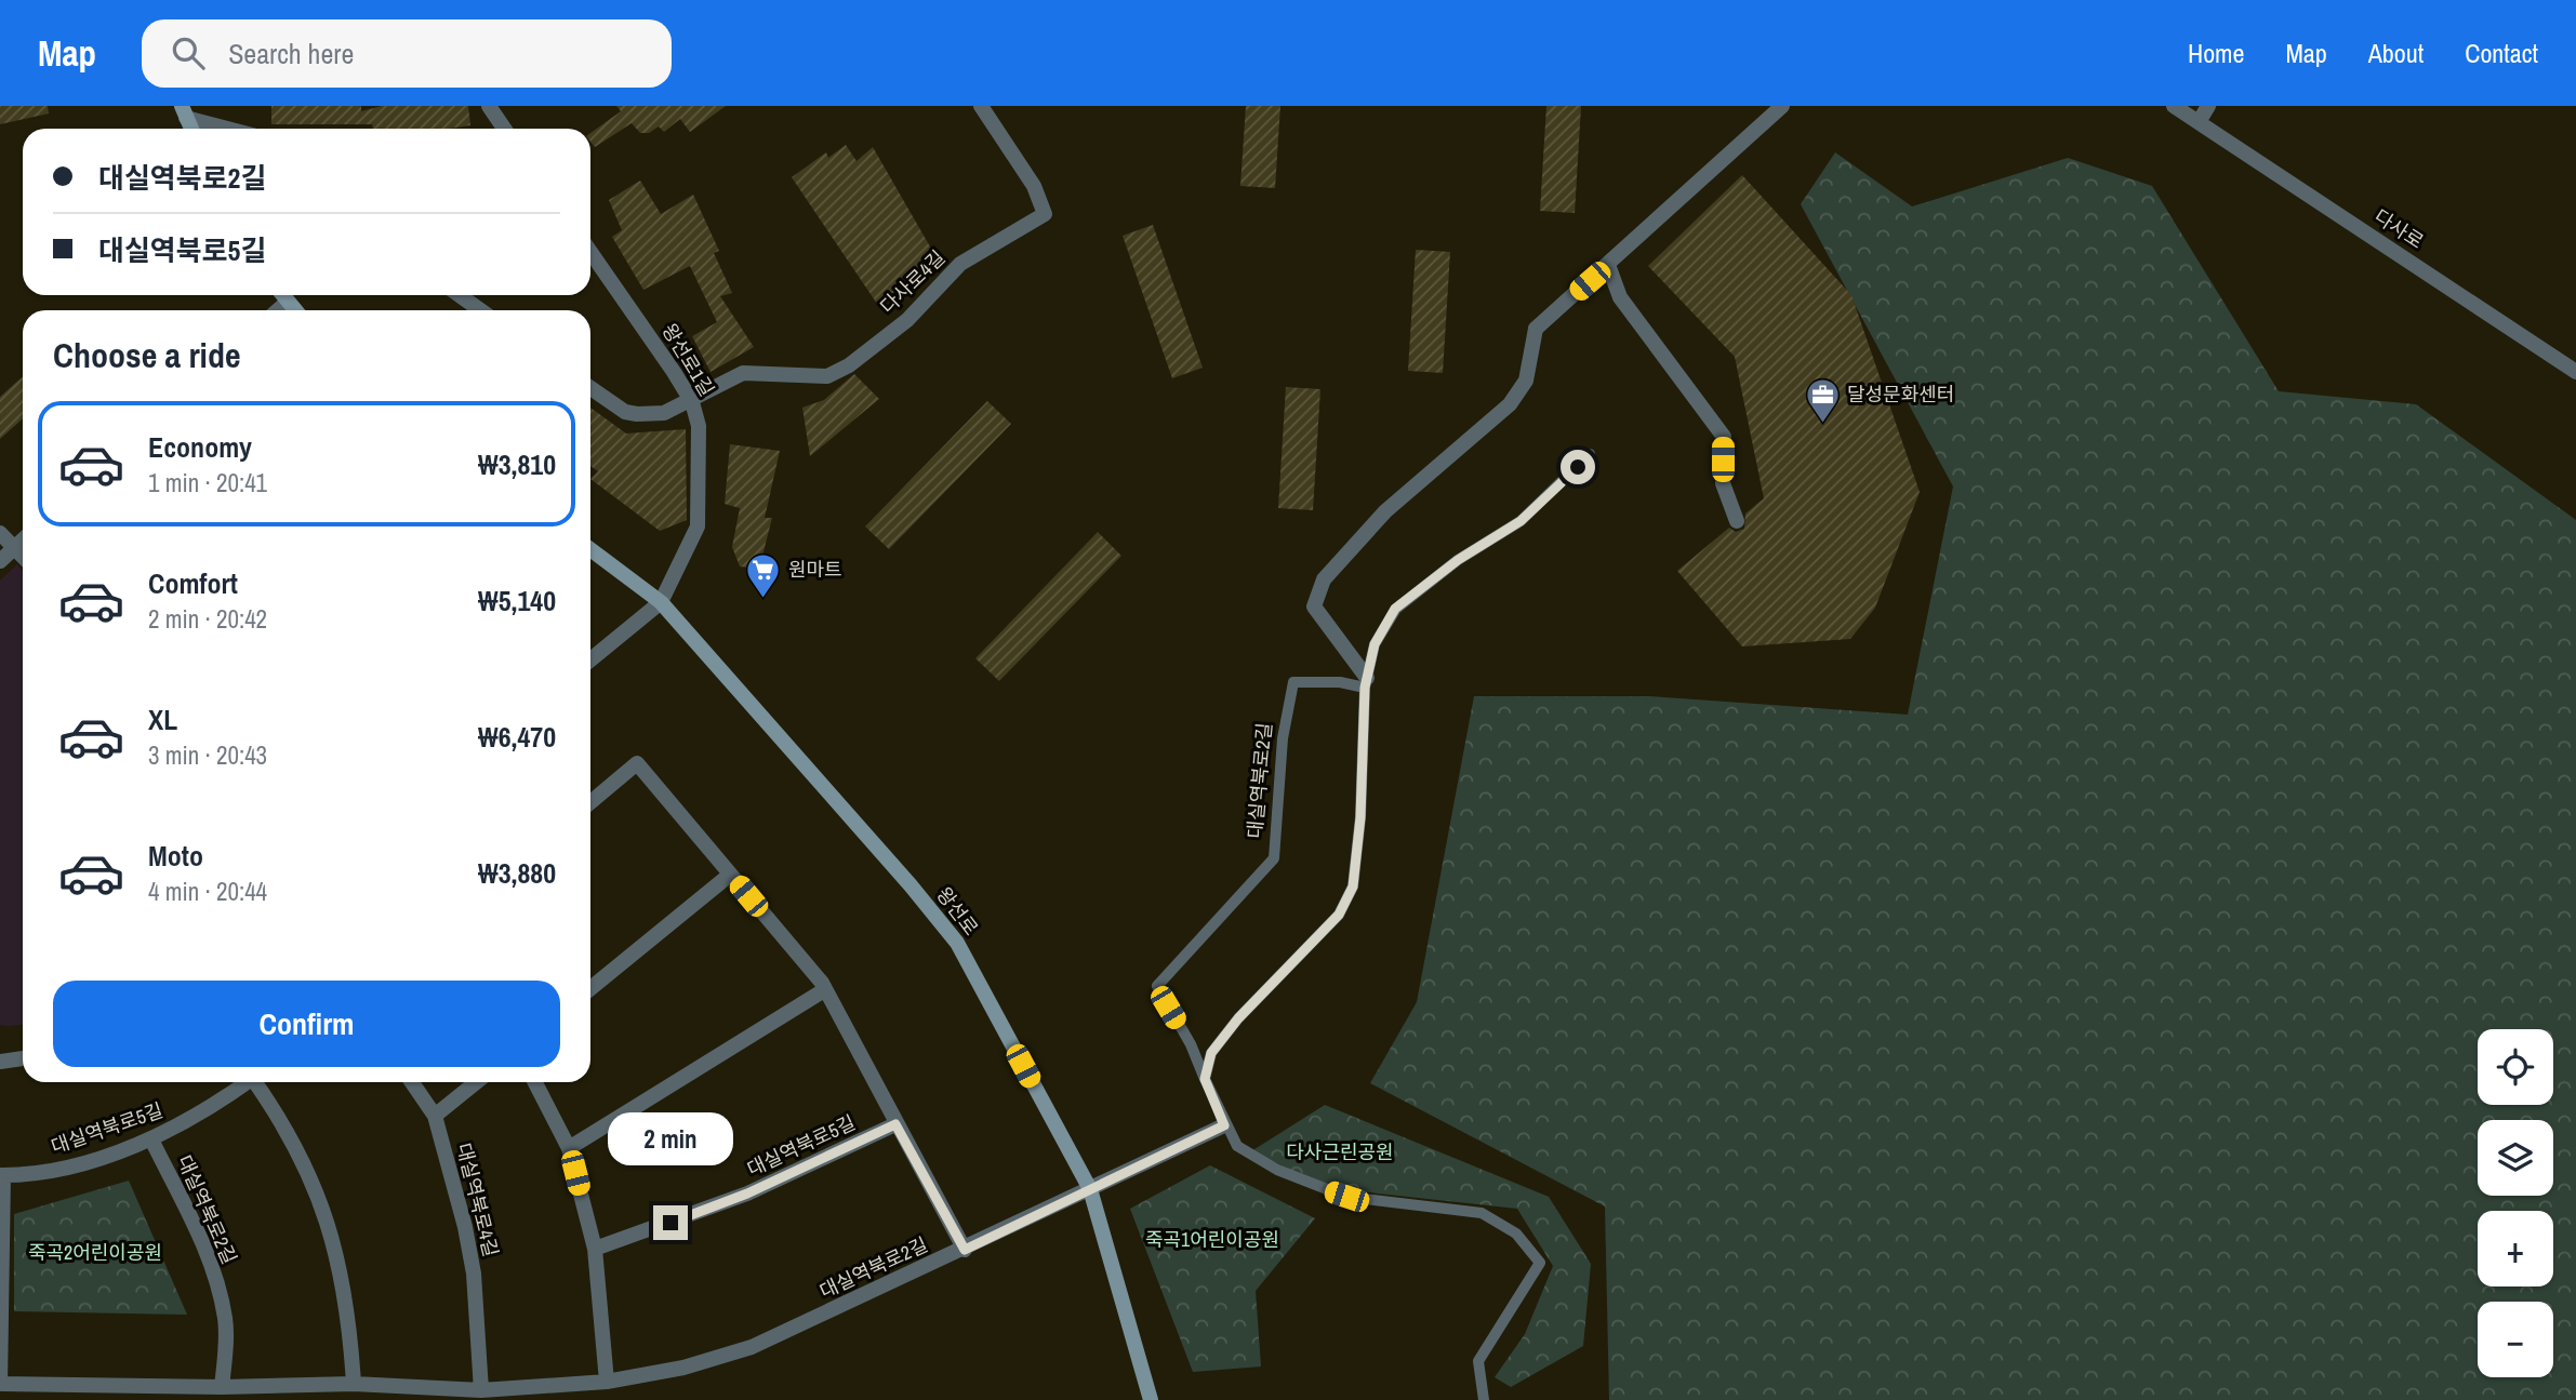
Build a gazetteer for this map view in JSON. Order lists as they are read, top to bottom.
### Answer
{
  "streets": {
    "main road": ["왕선로"],
    "street": [
      "다사로",
      "다사로4길",
      "왕선로1길",
      "대실역북로2길",
      "대실역북로5길",
      "대실역북로4길"
    ]
  },
  "crossings": [
    ["다사로4길", "왕선로1길"],
    ["왕선로1길", "왕선로"],
    ["대실역북로2길", "왕선로"],
    ["대실역북로2길", "대실역북로5길"],
    ["대실역북로2길", "대실역북로4길"]
  ],
  "parks": ["다사근린공원", "죽곡1어린이공원", "죽곡2어린이공원"],
  "places": {
    "office": ["달성문화센터"],
    "supermarket": ["원마트"]
  },
  "page": {
    "header": "Map",
    "search": "Search here",
    "nav": [
      "Home",
      "Map",
      "About",
      "Contact"
    ],
    "banner": ["대실역북로2길", "대실역북로5길"],
    "heading": "Choose a ride",
    "list": [
      {
        "name": "Economy",
        "note": "1 min · 20:41",
        "value": "₩3,810"
      },
      {
        "name": "Comfort",
        "note": "2 min · 20:42",
        "value": "₩5,140"
      },
      {
        "name": "XL",
        "note": "3 min · 20:43",
        "value": "₩6,470"
      },
      {
        "name": "Moto",
        "note": "4 min · 20:44",
        "value": "₩3,880"
      }
    ],
    "buttons": "Confirm",
    "map_buttons": ["+", "−"],
    "bubble": "2 min"
  }
}
